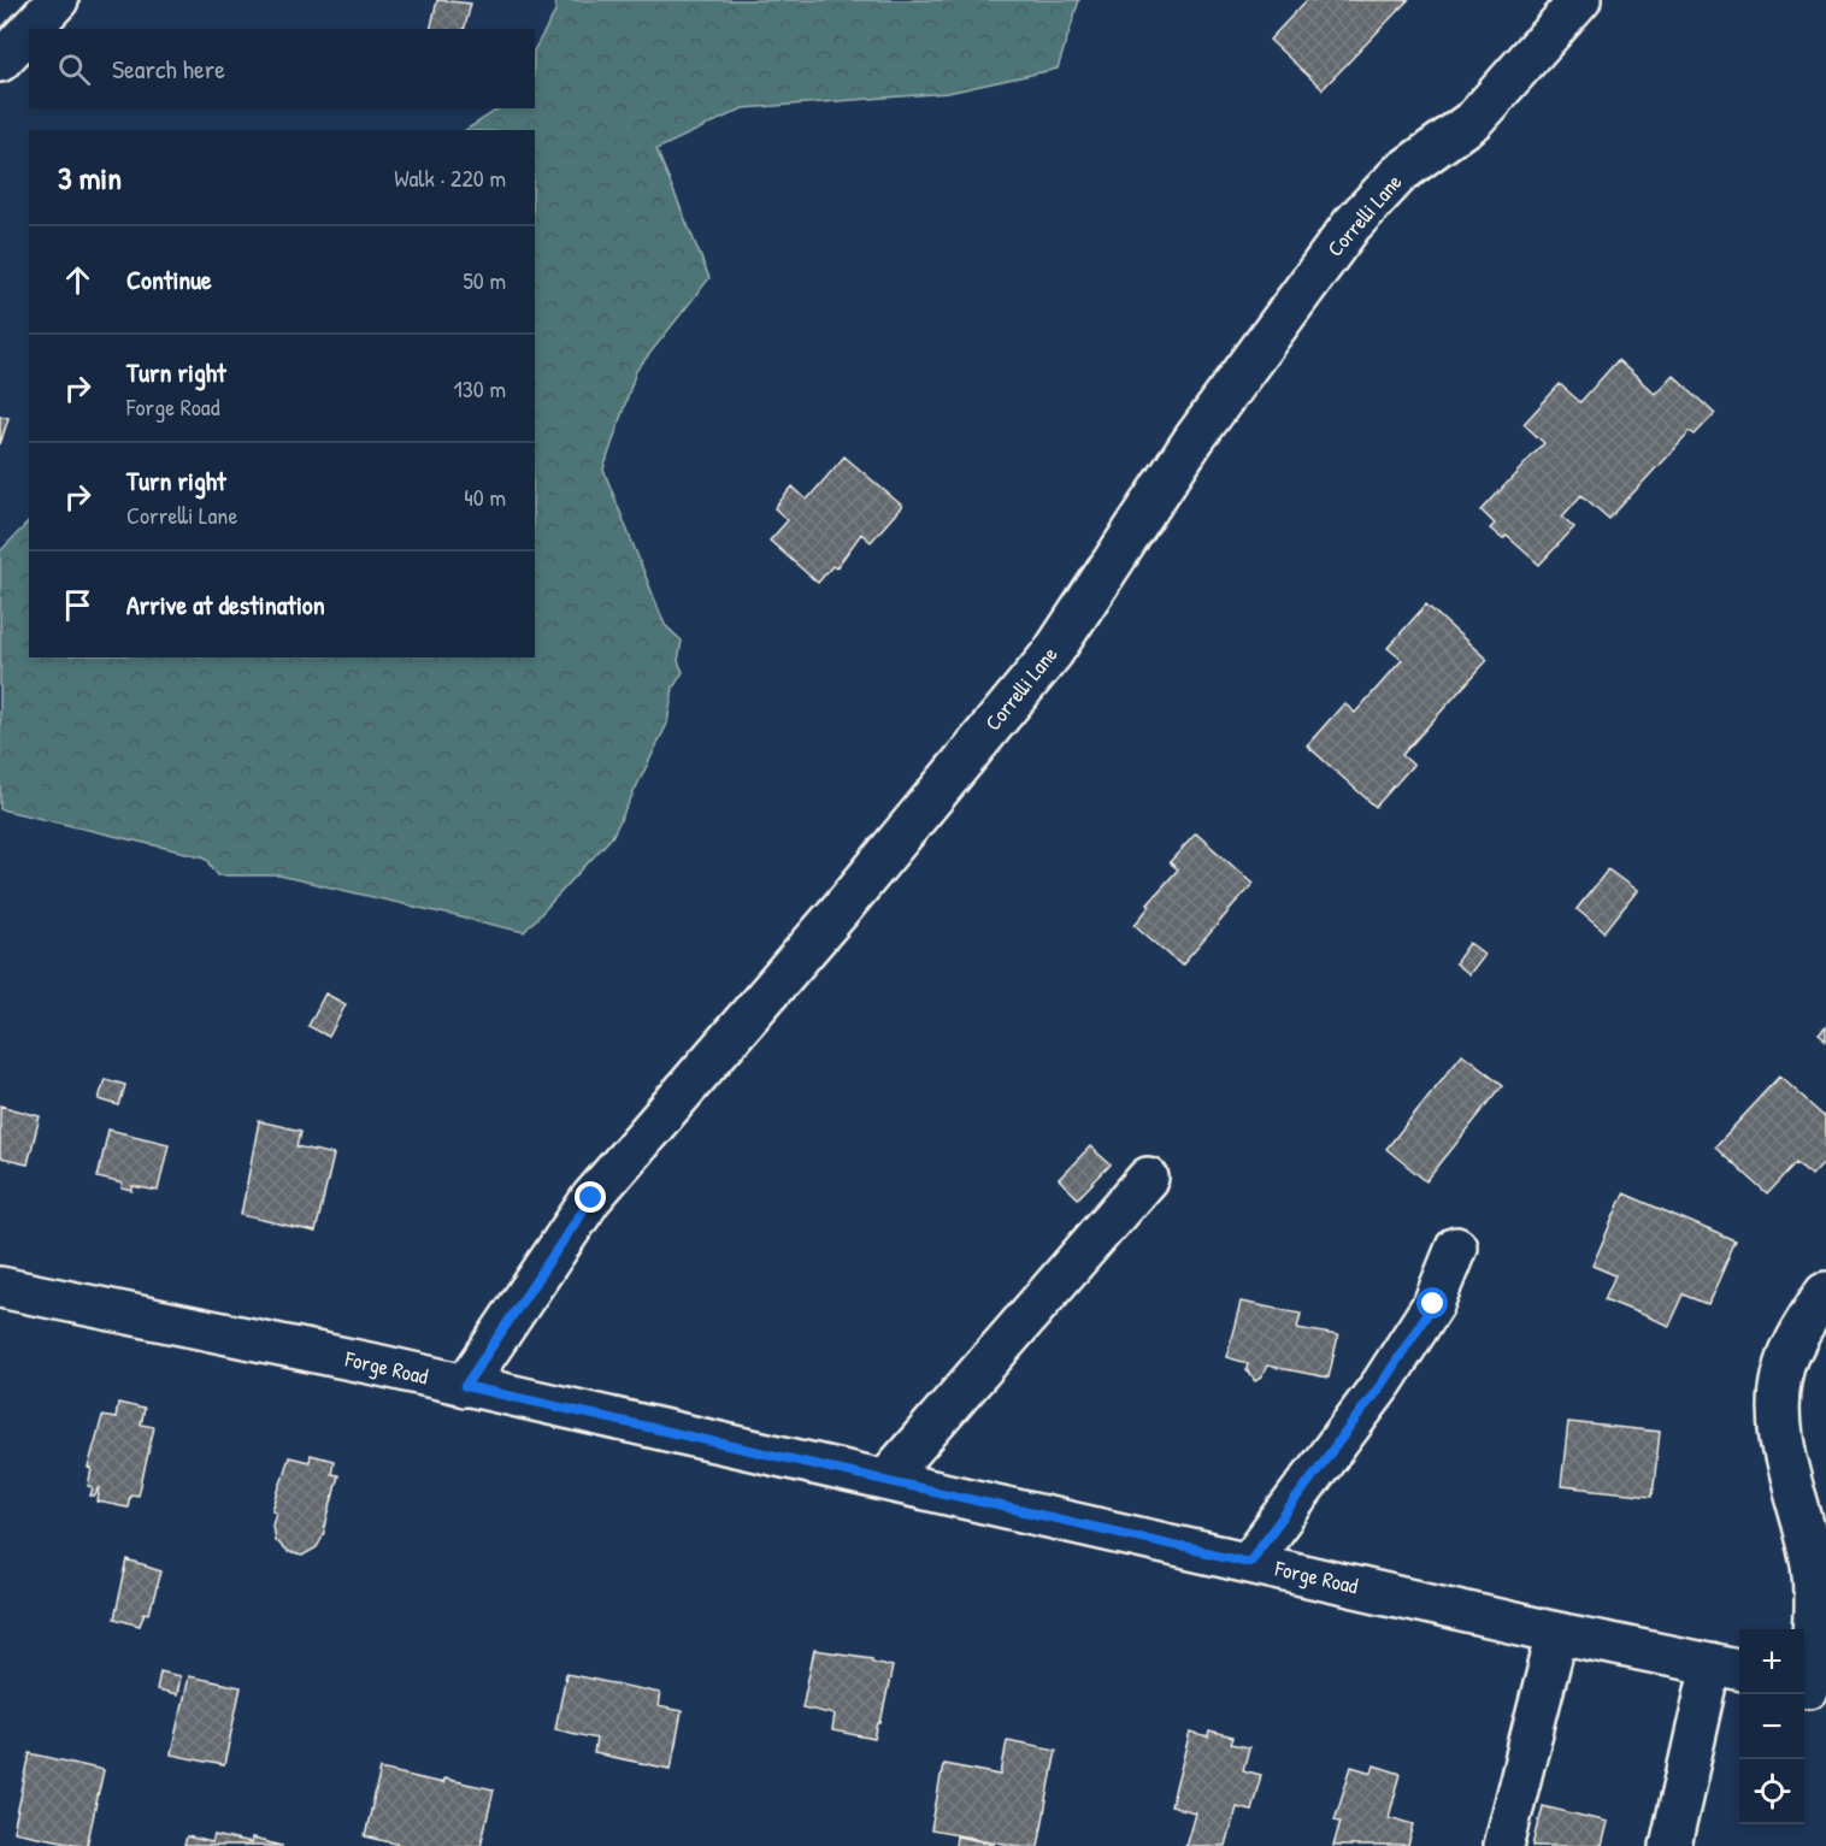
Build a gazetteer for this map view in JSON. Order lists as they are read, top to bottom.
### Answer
{
  "streets": {
    "street": ["Correlli Lane", "Forge Road"]
  },
  "crossings": [
    ["Correlli Lane", "Forge Road"]
  ],
  "page": {
    "search": "Search here",
    "heading": ["3 min", "Walk · 220 m"],
    "list": [
      ["Continue", "50 m"],
      ["Turn right", "Forge Road", "130 m"],
      ["Turn right", "Correlli Lane", "40 m"],
      "Arrive at destination"
    ],
    "map_buttons": ["+", "−"]
  }
}
